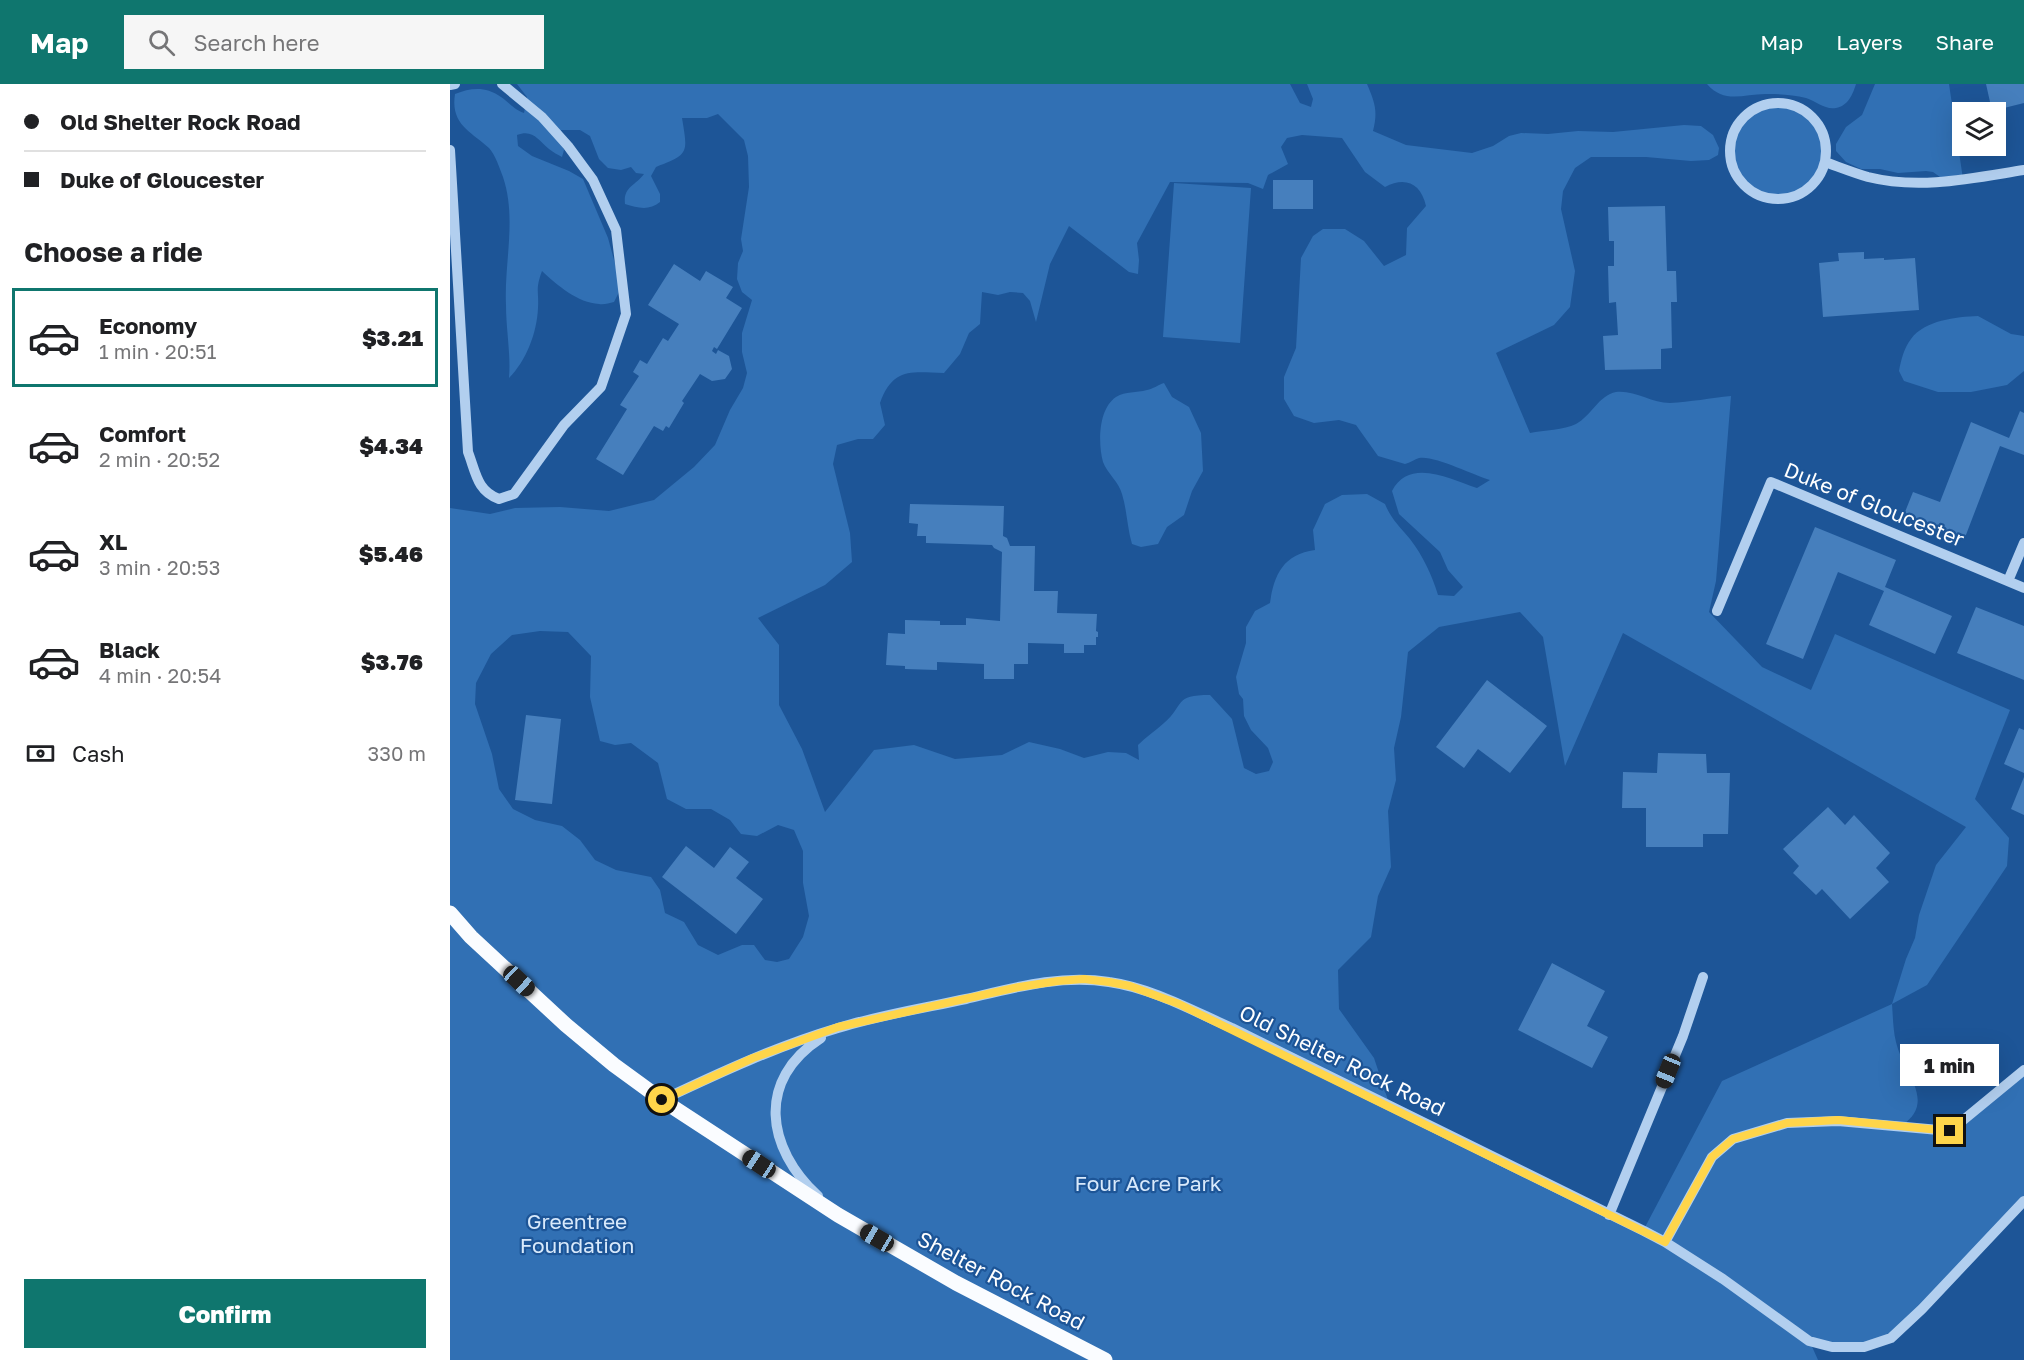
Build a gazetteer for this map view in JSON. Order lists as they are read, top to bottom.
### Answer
{
  "streets": {
    "main road": ["Shelter Rock Road"],
    "street": ["Duke of Gloucester", "Old Shelter Rock Road"]
  },
  "crossings": [
    ["Old Shelter Rock Road", "Shelter Rock Road"]
  ],
  "parks": ["Four Acre Park", "Greentree Foundation"],
  "page": {
    "header": "Map",
    "search": "Search here",
    "nav": ["Map", "Layers", "Share"],
    "banner": ["Old Shelter Rock Road", "Duke of Gloucester"],
    "heading": "Choose a ride",
    "list": [
      {
        "name": "Economy",
        "note": "1 min · 20:51",
        "value": "$3.21"
      },
      {
        "name": "Comfort",
        "note": "2 min · 20:52",
        "value": "$4.34"
      },
      {
        "name": "XL",
        "note": "3 min · 20:53",
        "value": "$5.46"
      },
      {
        "name": "Black",
        "note": "4 min · 20:54",
        "value": "$3.76"
      }
    ],
    "pay": ["Cash", "330 m"],
    "bubble": "1 min",
    "buttons": "Confirm"
  }
}
